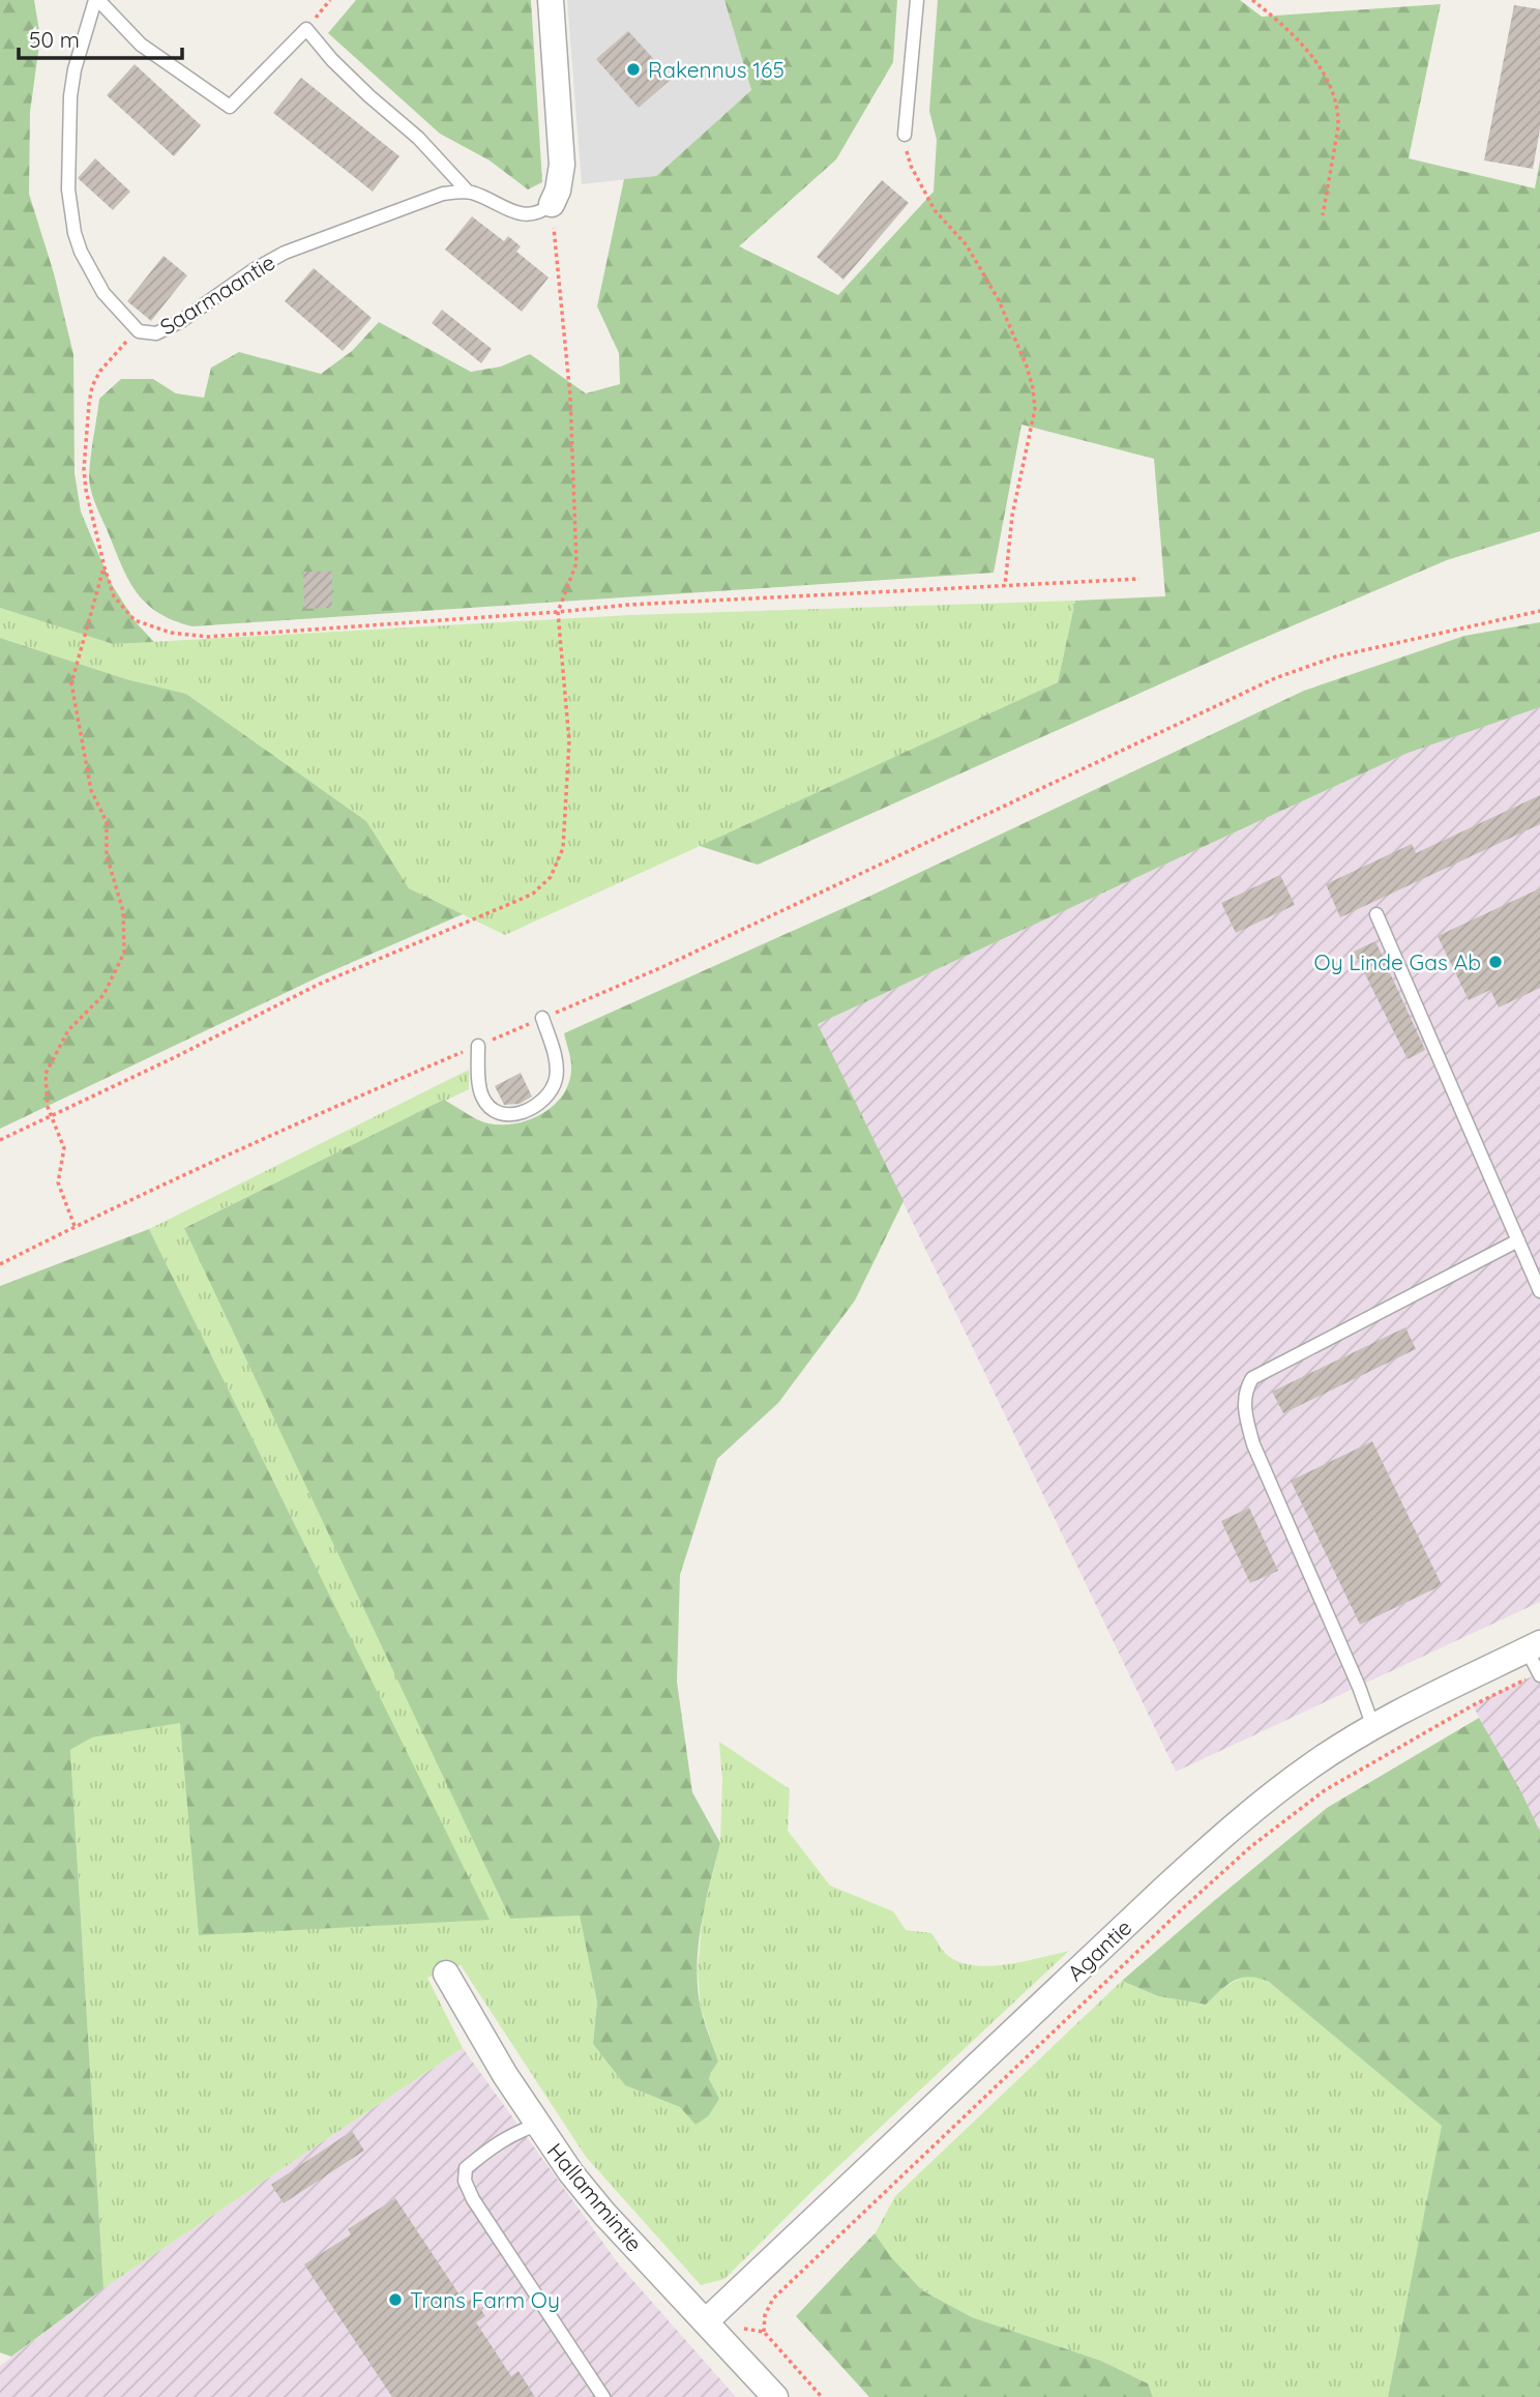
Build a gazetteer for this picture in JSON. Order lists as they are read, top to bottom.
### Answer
{
  "streets": {
    "street": ["Agantie", "Hallammintie"],
    "lane": ["Saarmaantie"]
  },
  "crossings": [
    ["Agantie", "Hallammintie"]
  ],
  "places": ["Rakennus 165", "Oy Linde Gas Ab", "Trans Farm Oy"],
  "scale_bar": "50 m"
}
